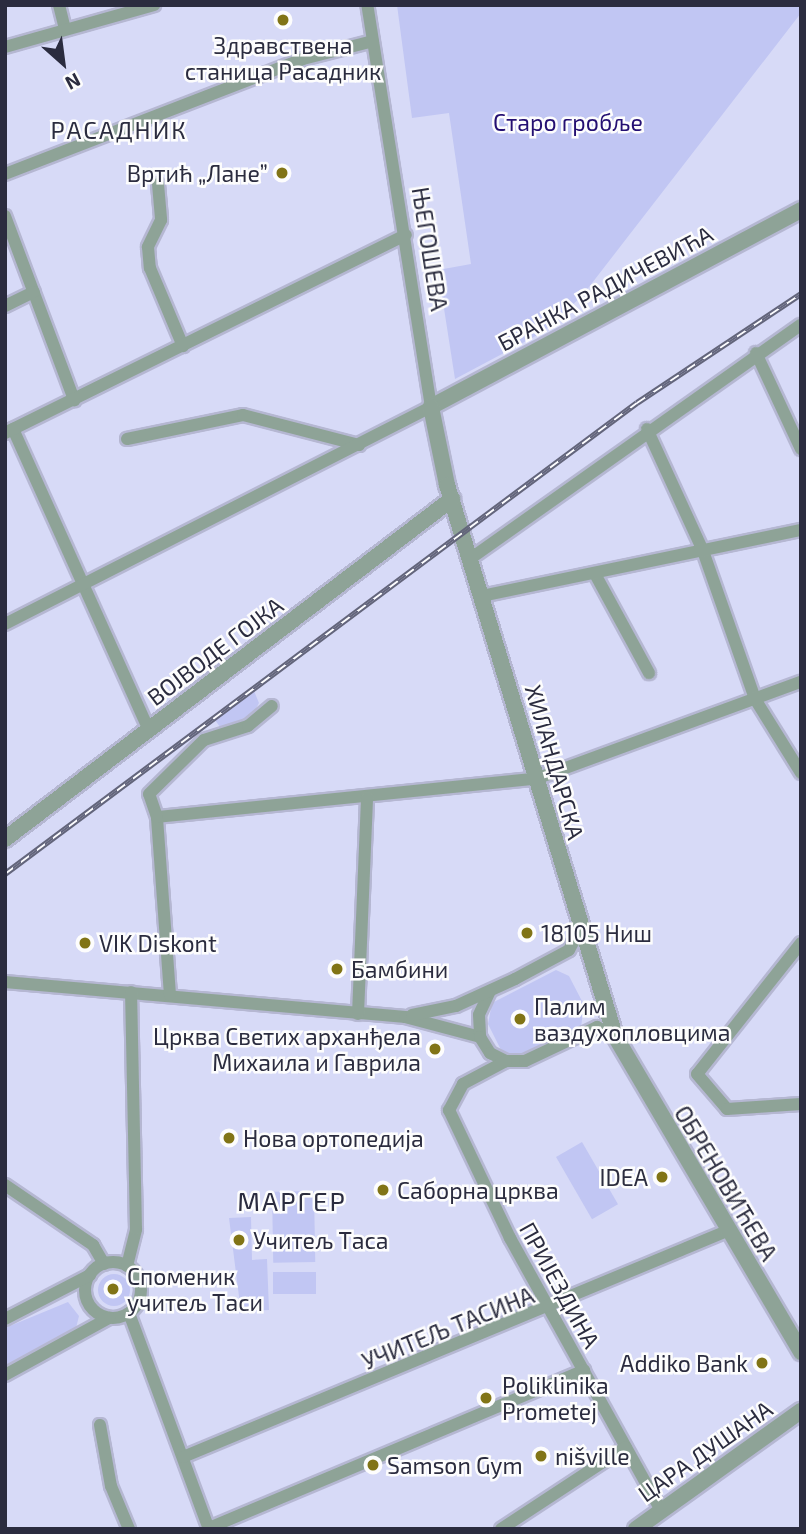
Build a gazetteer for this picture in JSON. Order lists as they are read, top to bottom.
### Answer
{
  "streets": {
    "street": [
      "ЊЕГОШЕВА",
      "БРАНКА РАДИЧЕВИЋА",
      "ВОЈВОДЕ ГОЈКА",
      "ХИЛАНДАРСКА",
      "ОБРЕНОВИЋЕВА",
      "ПРИЈЕЗДИНА",
      "УЧИТЕЉ ТАСИНА",
      "ЦАРА ДУШАНА"
    ]
  },
  "crossings": [
    ["ЊЕГОШЕВА", "БРАНКА РАДИЧЕВИЋА"],
    ["ЊЕГОШЕВА", "ВОЈВОДЕ ГОЈКА"],
    ["ЊЕГОШЕВА", "ХИЛАНДАРСКА"],
    ["ВОЈВОДЕ ГОЈКА", "ХИЛАНДАРСКА"],
    ["ХИЛАНДАРСКА", "ОБРЕНОВИЋЕВА"],
    ["ОБРЕНОВИЋЕВА", "УЧИТЕЉ ТАСИНА"],
    ["ПРИЈЕЗДИНА", "УЧИТЕЉ ТАСИНА"],
    ["ПРИЈЕЗДИНА", "ЦАРА ДУШАНА"]
  ],
  "districts": ["РАСАДНИК", "МАРГЕР"],
  "parks": ["Старо гробље"],
  "places": [
    "Здравствена станица Расадник",
    "Вртић „Лане”",
    "18105 Ниш",
    "VIK Diskont",
    "Бамбини",
    "Палим ваздухопловцима",
    "Црква Светих арханђела Михаила и Гаврила",
    "Нова ортопедија",
    "IDEA",
    "Саборна црква",
    "Учитељ Таса",
    "Споменик учитељ Таси",
    "Addiko Bank",
    "Poliklinika Prometej",
    "nišville",
    "Samson Gym"
  ],
  "north": "bottom right"
}
